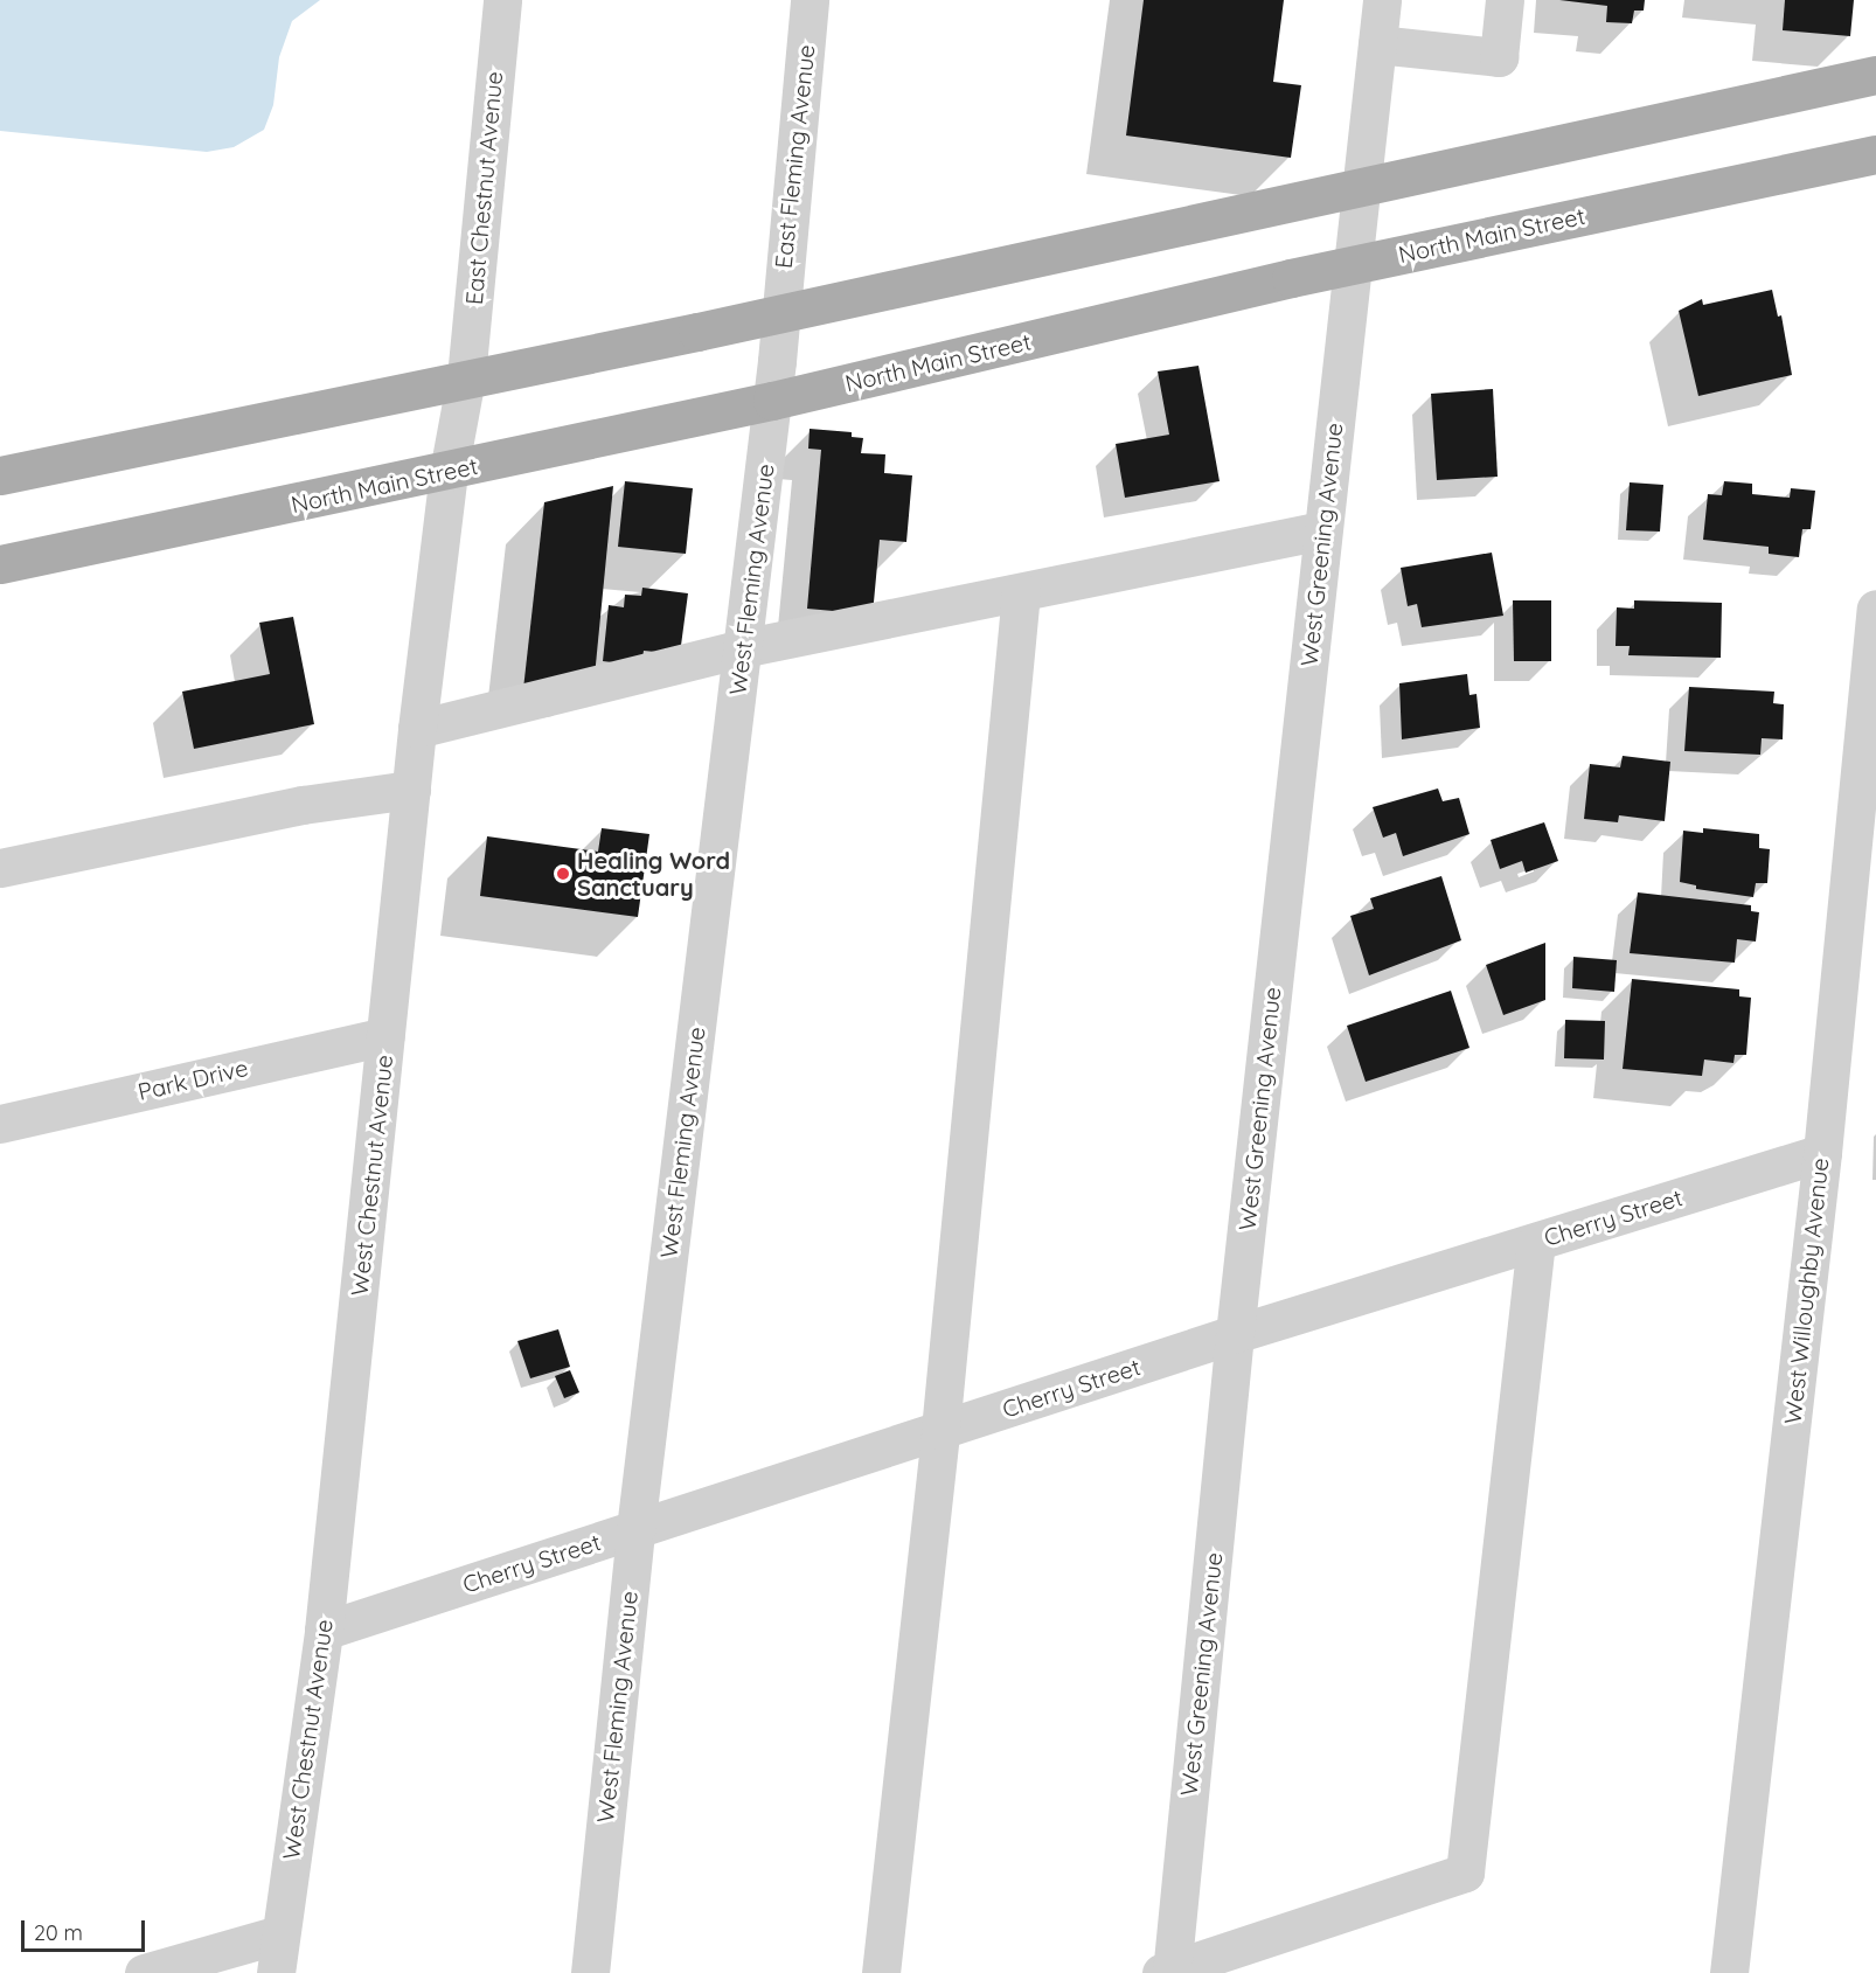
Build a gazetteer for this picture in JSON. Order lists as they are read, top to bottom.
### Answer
{
  "streets": {
    "main road": ["North Main Street"],
    "street": [
      "East Fleming Avenue",
      "East Chestnut Avenue",
      "West Greening Avenue",
      "West Fleming Avenue",
      "Park Drive",
      "West Chestnut Avenue",
      "Cherry Street",
      "West Willoughby Avenue"
    ]
  },
  "crossings": [
    ["East Fleming Avenue", "West Fleming Avenue"],
    ["East Chestnut Avenue", "West Chestnut Avenue"],
    ["North Main Street", "West Greening Avenue"],
    ["North Main Street", "West Fleming Avenue"],
    ["North Main Street", "West Chestnut Avenue"],
    ["West Greening Avenue", "Cherry Street"],
    ["West Fleming Avenue", "Cherry Street"],
    ["Park Drive", "West Chestnut Avenue"],
    ["West Chestnut Avenue", "Cherry Street"],
    ["Cherry Street", "West Willoughby Avenue"]
  ],
  "places": ["Healing Word Sanctuary"],
  "scale_bar": "20 m"
}
